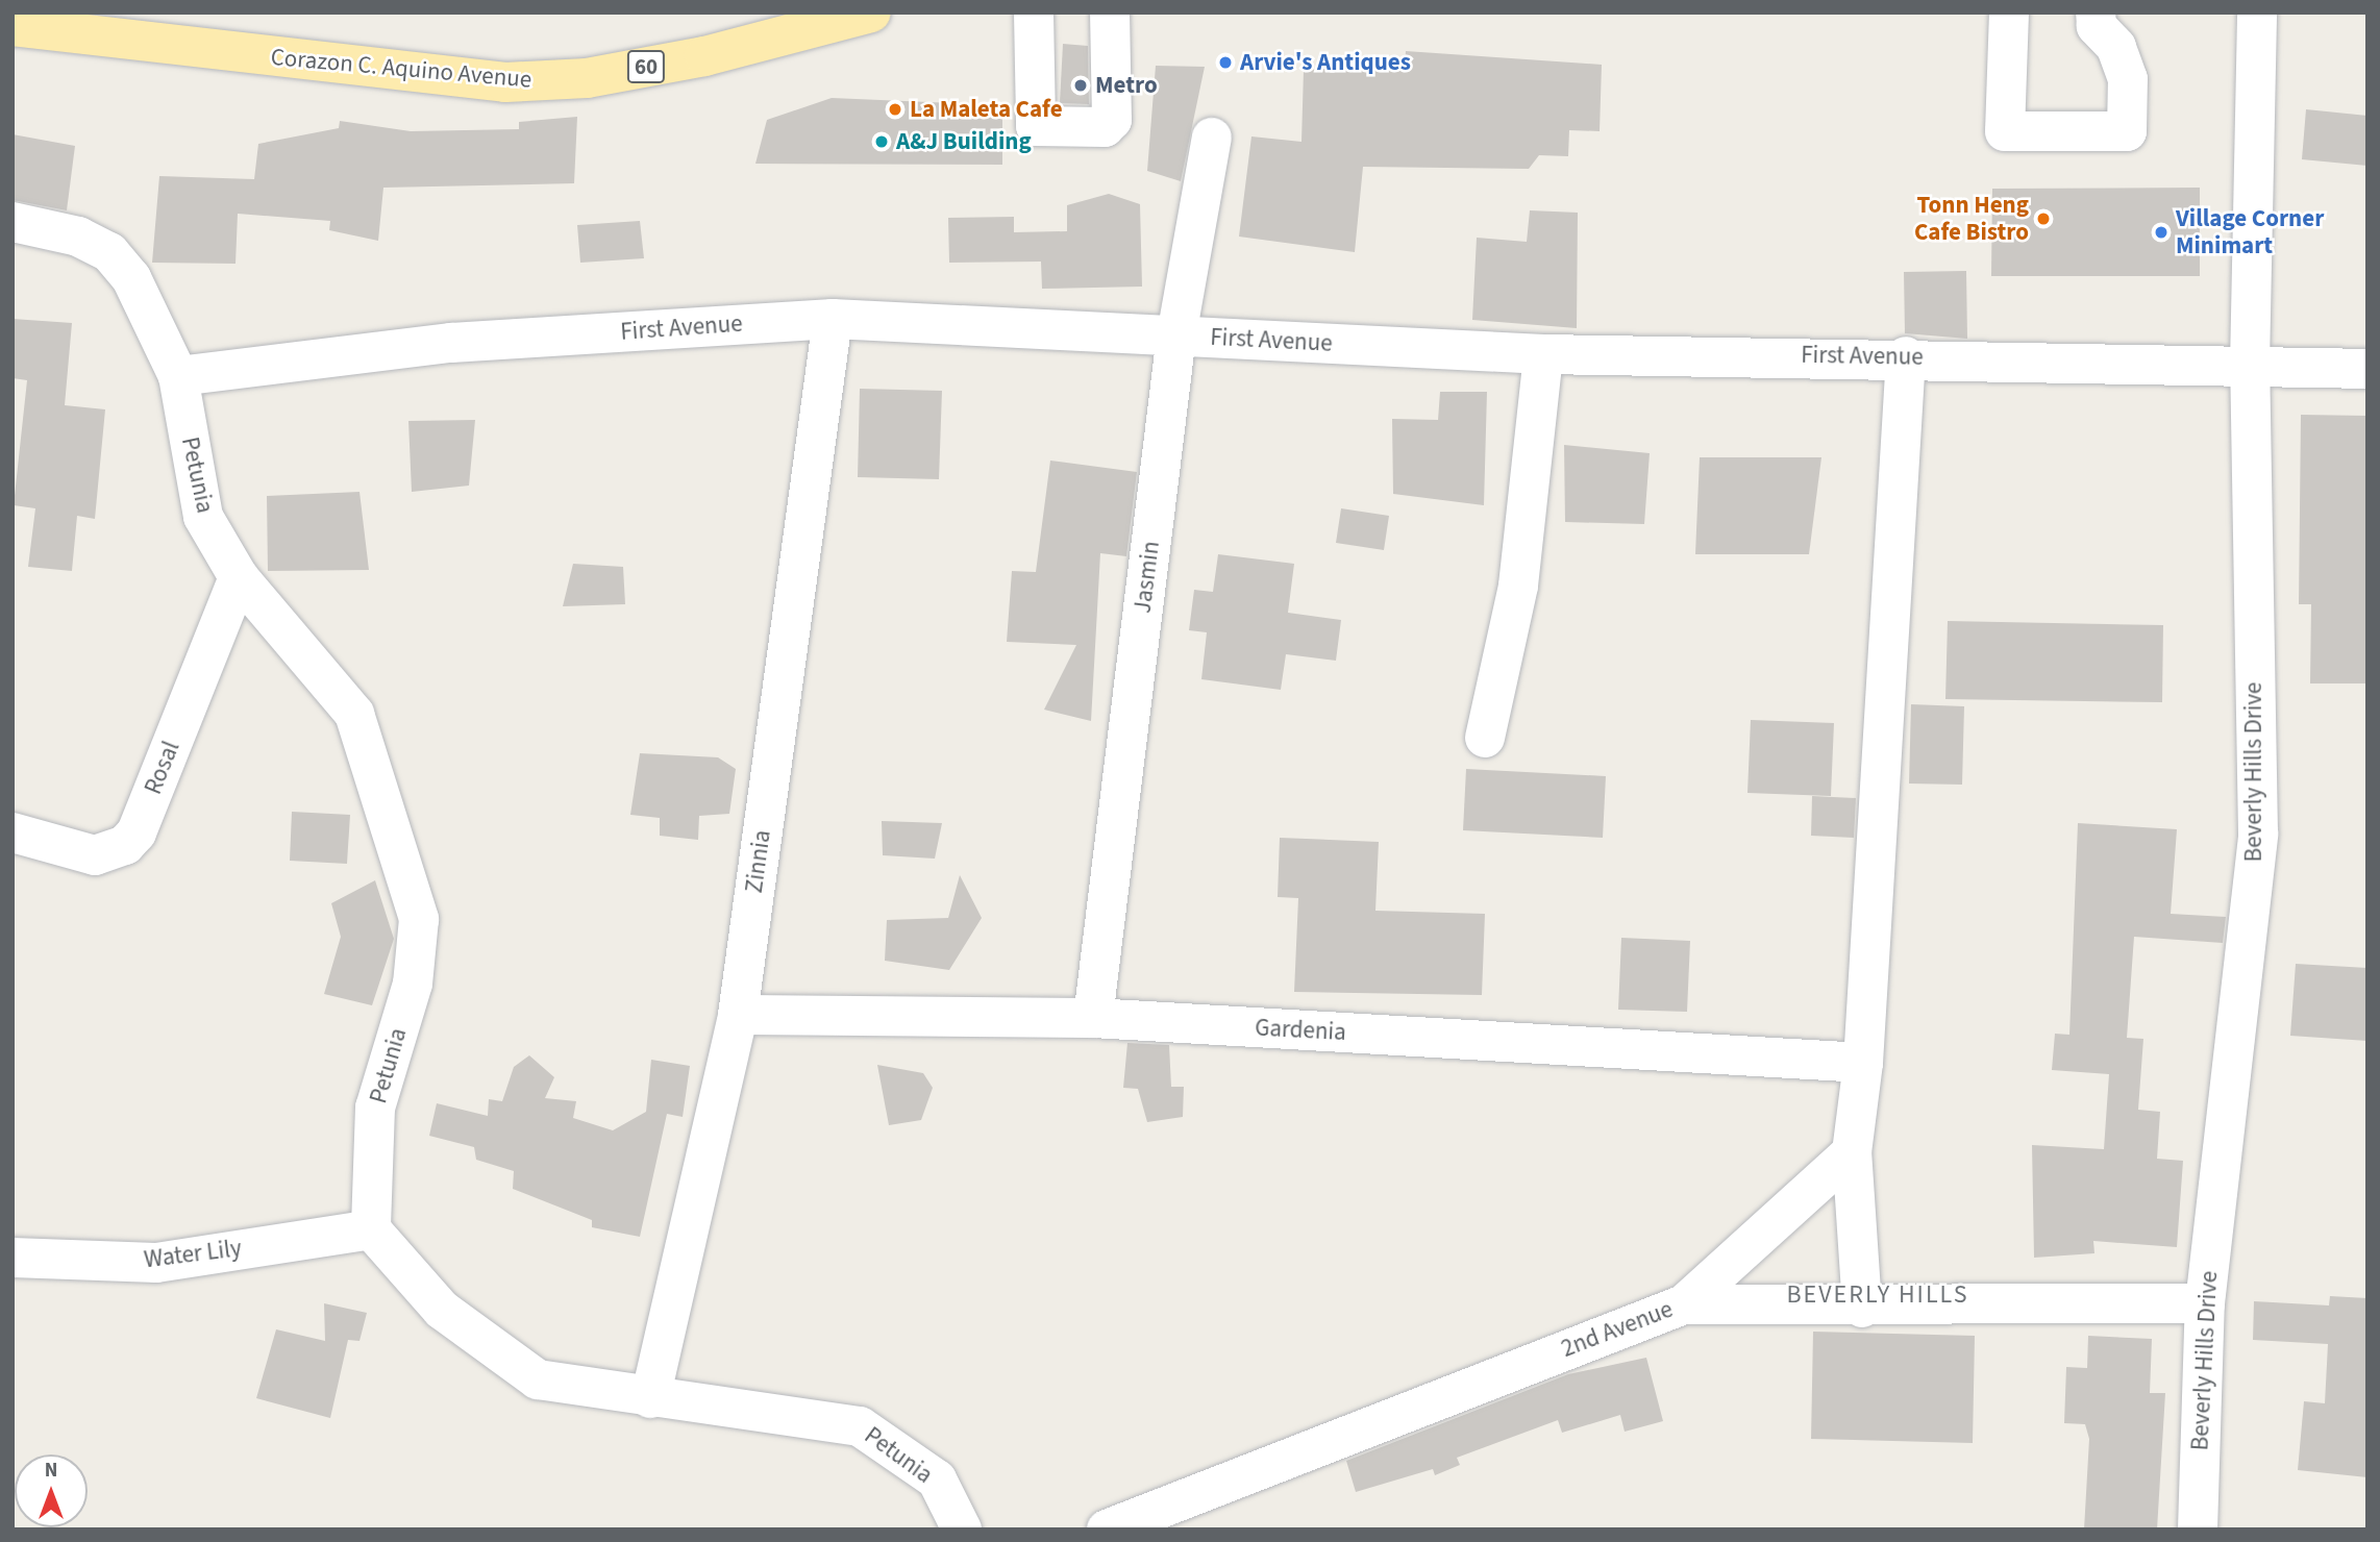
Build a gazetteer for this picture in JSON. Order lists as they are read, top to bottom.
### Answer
{
  "streets": {
    "main road": ["60", "Corazon C. Aquino Avenue"],
    "street": [
      "First Avenue",
      "Petunia",
      "Jasmin",
      "Rosal",
      "Beverly Hills Drive",
      "Zinnia",
      "Gardenia",
      "Water Lily",
      "2nd Avenue"
    ]
  },
  "crossings": [
    ["First Avenue", "Petunia"],
    ["First Avenue", "Jasmin"],
    ["First Avenue", "Beverly Hills Drive"],
    ["First Avenue", "Zinnia"],
    ["Petunia", "Rosal"],
    ["Petunia", "Zinnia"],
    ["Petunia", "Water Lily"],
    ["Jasmin", "Gardenia"],
    ["Beverly Hills Drive", "2nd Avenue"],
    ["Zinnia", "Gardenia"]
  ],
  "districts": ["BEVERLY HILLS"],
  "places": [
    "Arvie's Antiques",
    "Metro",
    "La Maleta Cafe",
    "A&J Building",
    "Tonn Heng Cafe Bistro",
    "Village Corner Minimart"
  ],
  "north": "top"
}
